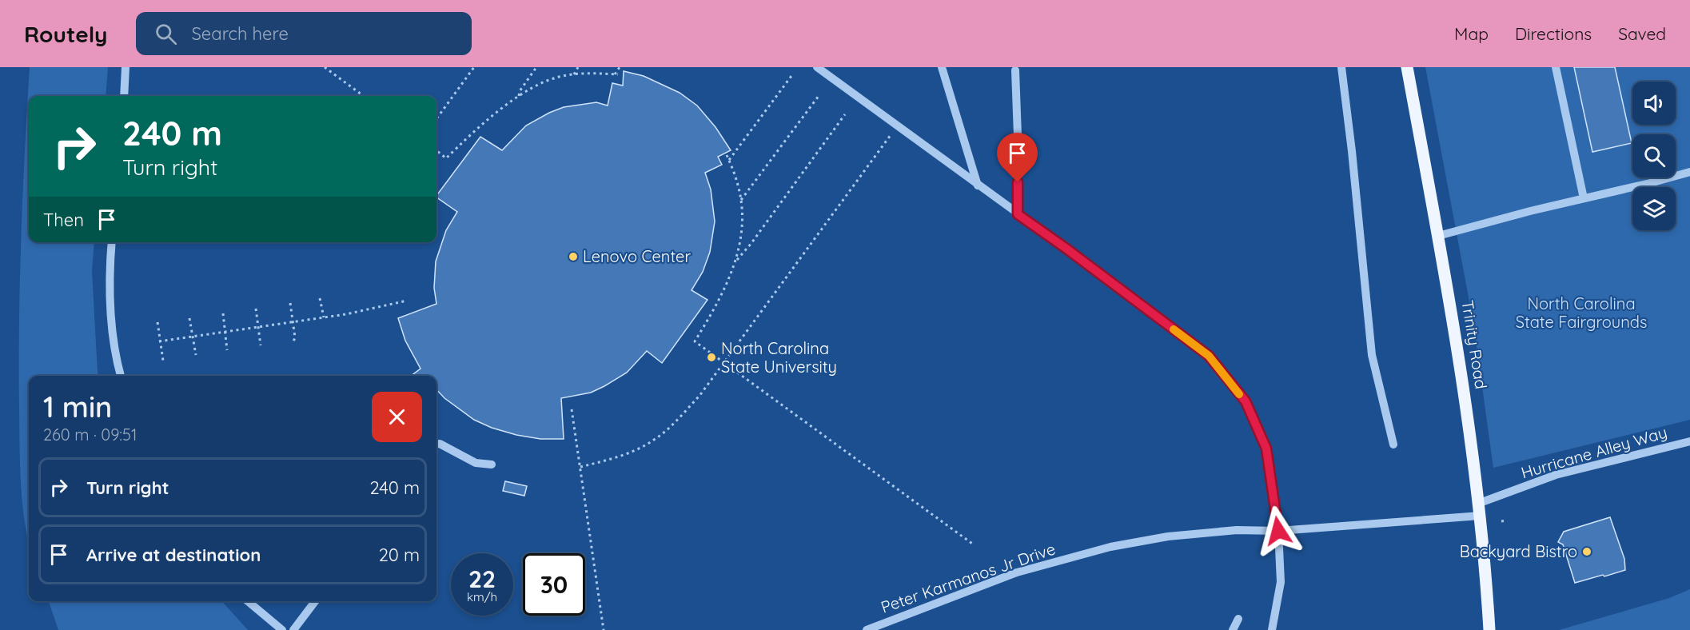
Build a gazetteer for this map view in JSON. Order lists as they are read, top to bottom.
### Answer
{
  "streets": {
    "main road": ["Trinity Road"],
    "street": ["Hurricane Alley Way", "Peter Karmanos Jr Drive"]
  },
  "crossings": [
    ["Trinity Road", "Hurricane Alley Way"],
    ["Trinity Road", "Peter Karmanos Jr Drive"]
  ],
  "parks": ["North Carolina State Fairgrounds"],
  "places": ["Lenovo Center", "North Carolina State University", "Backyard Bistro"],
  "page": {
    "header": "Routely",
    "search": "Search here",
    "nav": ["Map", "Directions", "Saved"],
    "turn": ["240 m", "Turn right"],
    "then": "Then",
    "heading": ["1 min", "260 m · 09:51"],
    "list": [
      {
        "name": "Turn right",
        "value": "240 m"
      },
      {
        "name": "Arrive at destination",
        "value": "20 m"
      }
    ],
    "speed": "22 km/h",
    "limit": "30"
  }
}
